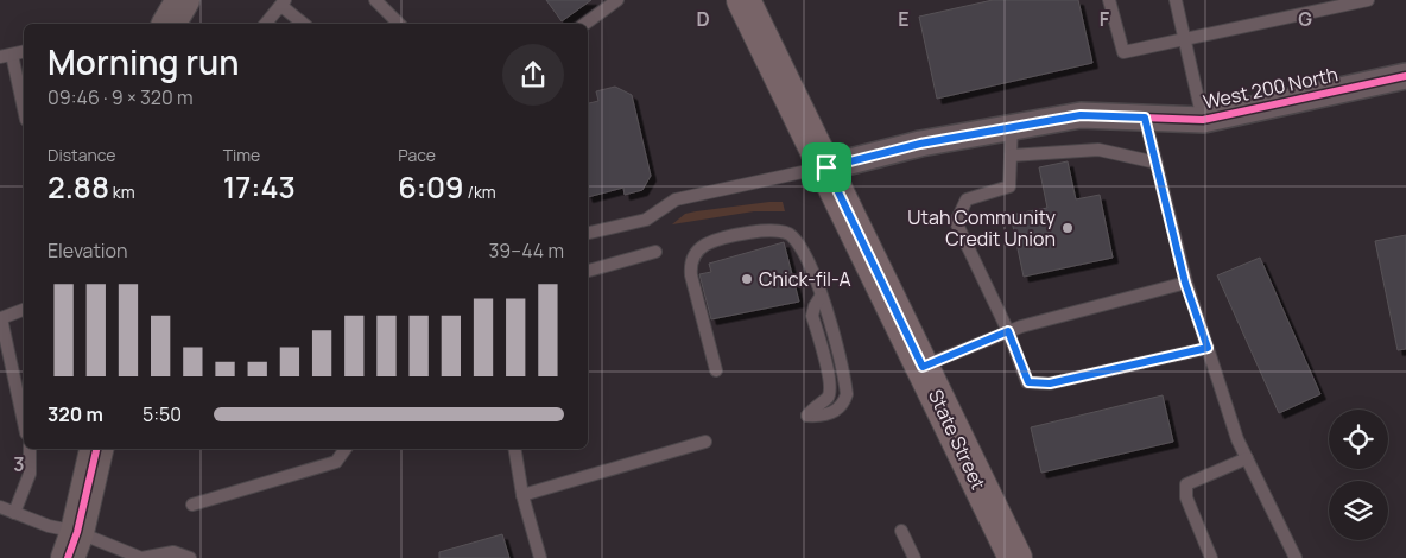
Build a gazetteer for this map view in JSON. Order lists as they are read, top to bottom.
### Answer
{
  "streets": {
    "main road": ["State Street"],
    "street": ["West 200 North"]
  },
  "crossings": [
    ["West 200 North", "State Street"]
  ],
  "places": ["Utah Community Credit Union", "Chick-fil-A"],
  "page": {
    "heading": ["Morning run", "09:46 · 9 × 320 m"],
    "stats": [
      ["Distance", "2.88 km"],
      ["Time", "17:43"],
      ["Pace", "6:09 /km"]
    ],
    "chart": ["Elevation", "39–44 m"],
    "list": [
      {
        "name": "320 m",
        "note": "5:50"
      }
    ]
  },
  "grid": {
    "columns": [
      "D",
      "E",
      "F",
      "G"
    ],
    "rows": ["3"]
  }
}
